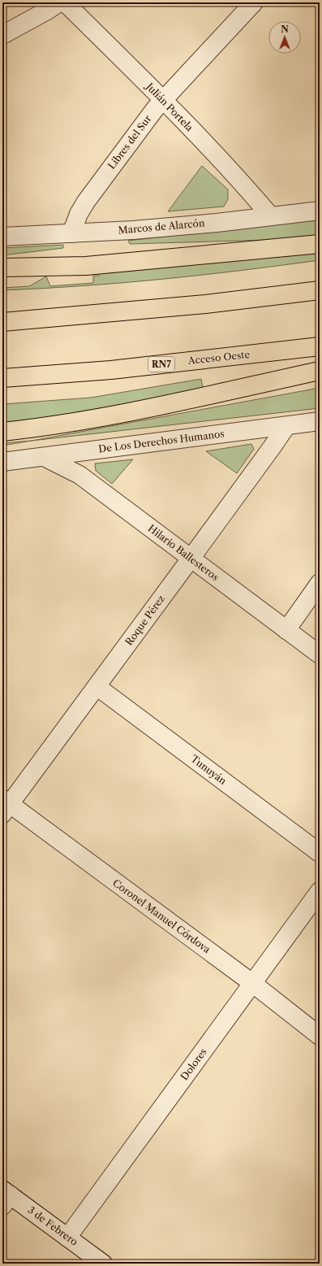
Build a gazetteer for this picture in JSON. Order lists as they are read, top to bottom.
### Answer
{
  "streets": {
    "highway": ["Acceso Oeste", "RN7"],
    "street": [
      "Julián Portela",
      "Libres del Sur",
      "Marcos de Alarcón",
      "De Los Derechos Humanos",
      "Hilario Ballesteros",
      "Roque Pérez",
      "Tunuyán",
      "Coronel Manuel Córdova",
      "Dolores",
      "3 de Febrero"
    ]
  },
  "crossings": [
    ["Julián Portela", "Libres del Sur"],
    ["Julián Portela", "Marcos de Alarcón"],
    ["Libres del Sur", "Marcos de Alarcón"],
    ["De Los Derechos Humanos", "Hilario Ballesteros"],
    ["De Los Derechos Humanos", "Roque Pérez"],
    ["Hilario Ballesteros", "Roque Pérez"],
    ["Roque Pérez", "Tunuyán"],
    ["Roque Pérez", "Coronel Manuel Córdova"],
    ["Coronel Manuel Córdova", "Dolores"],
    ["Dolores", "3 de Febrero"]
  ],
  "north": "top"
}
